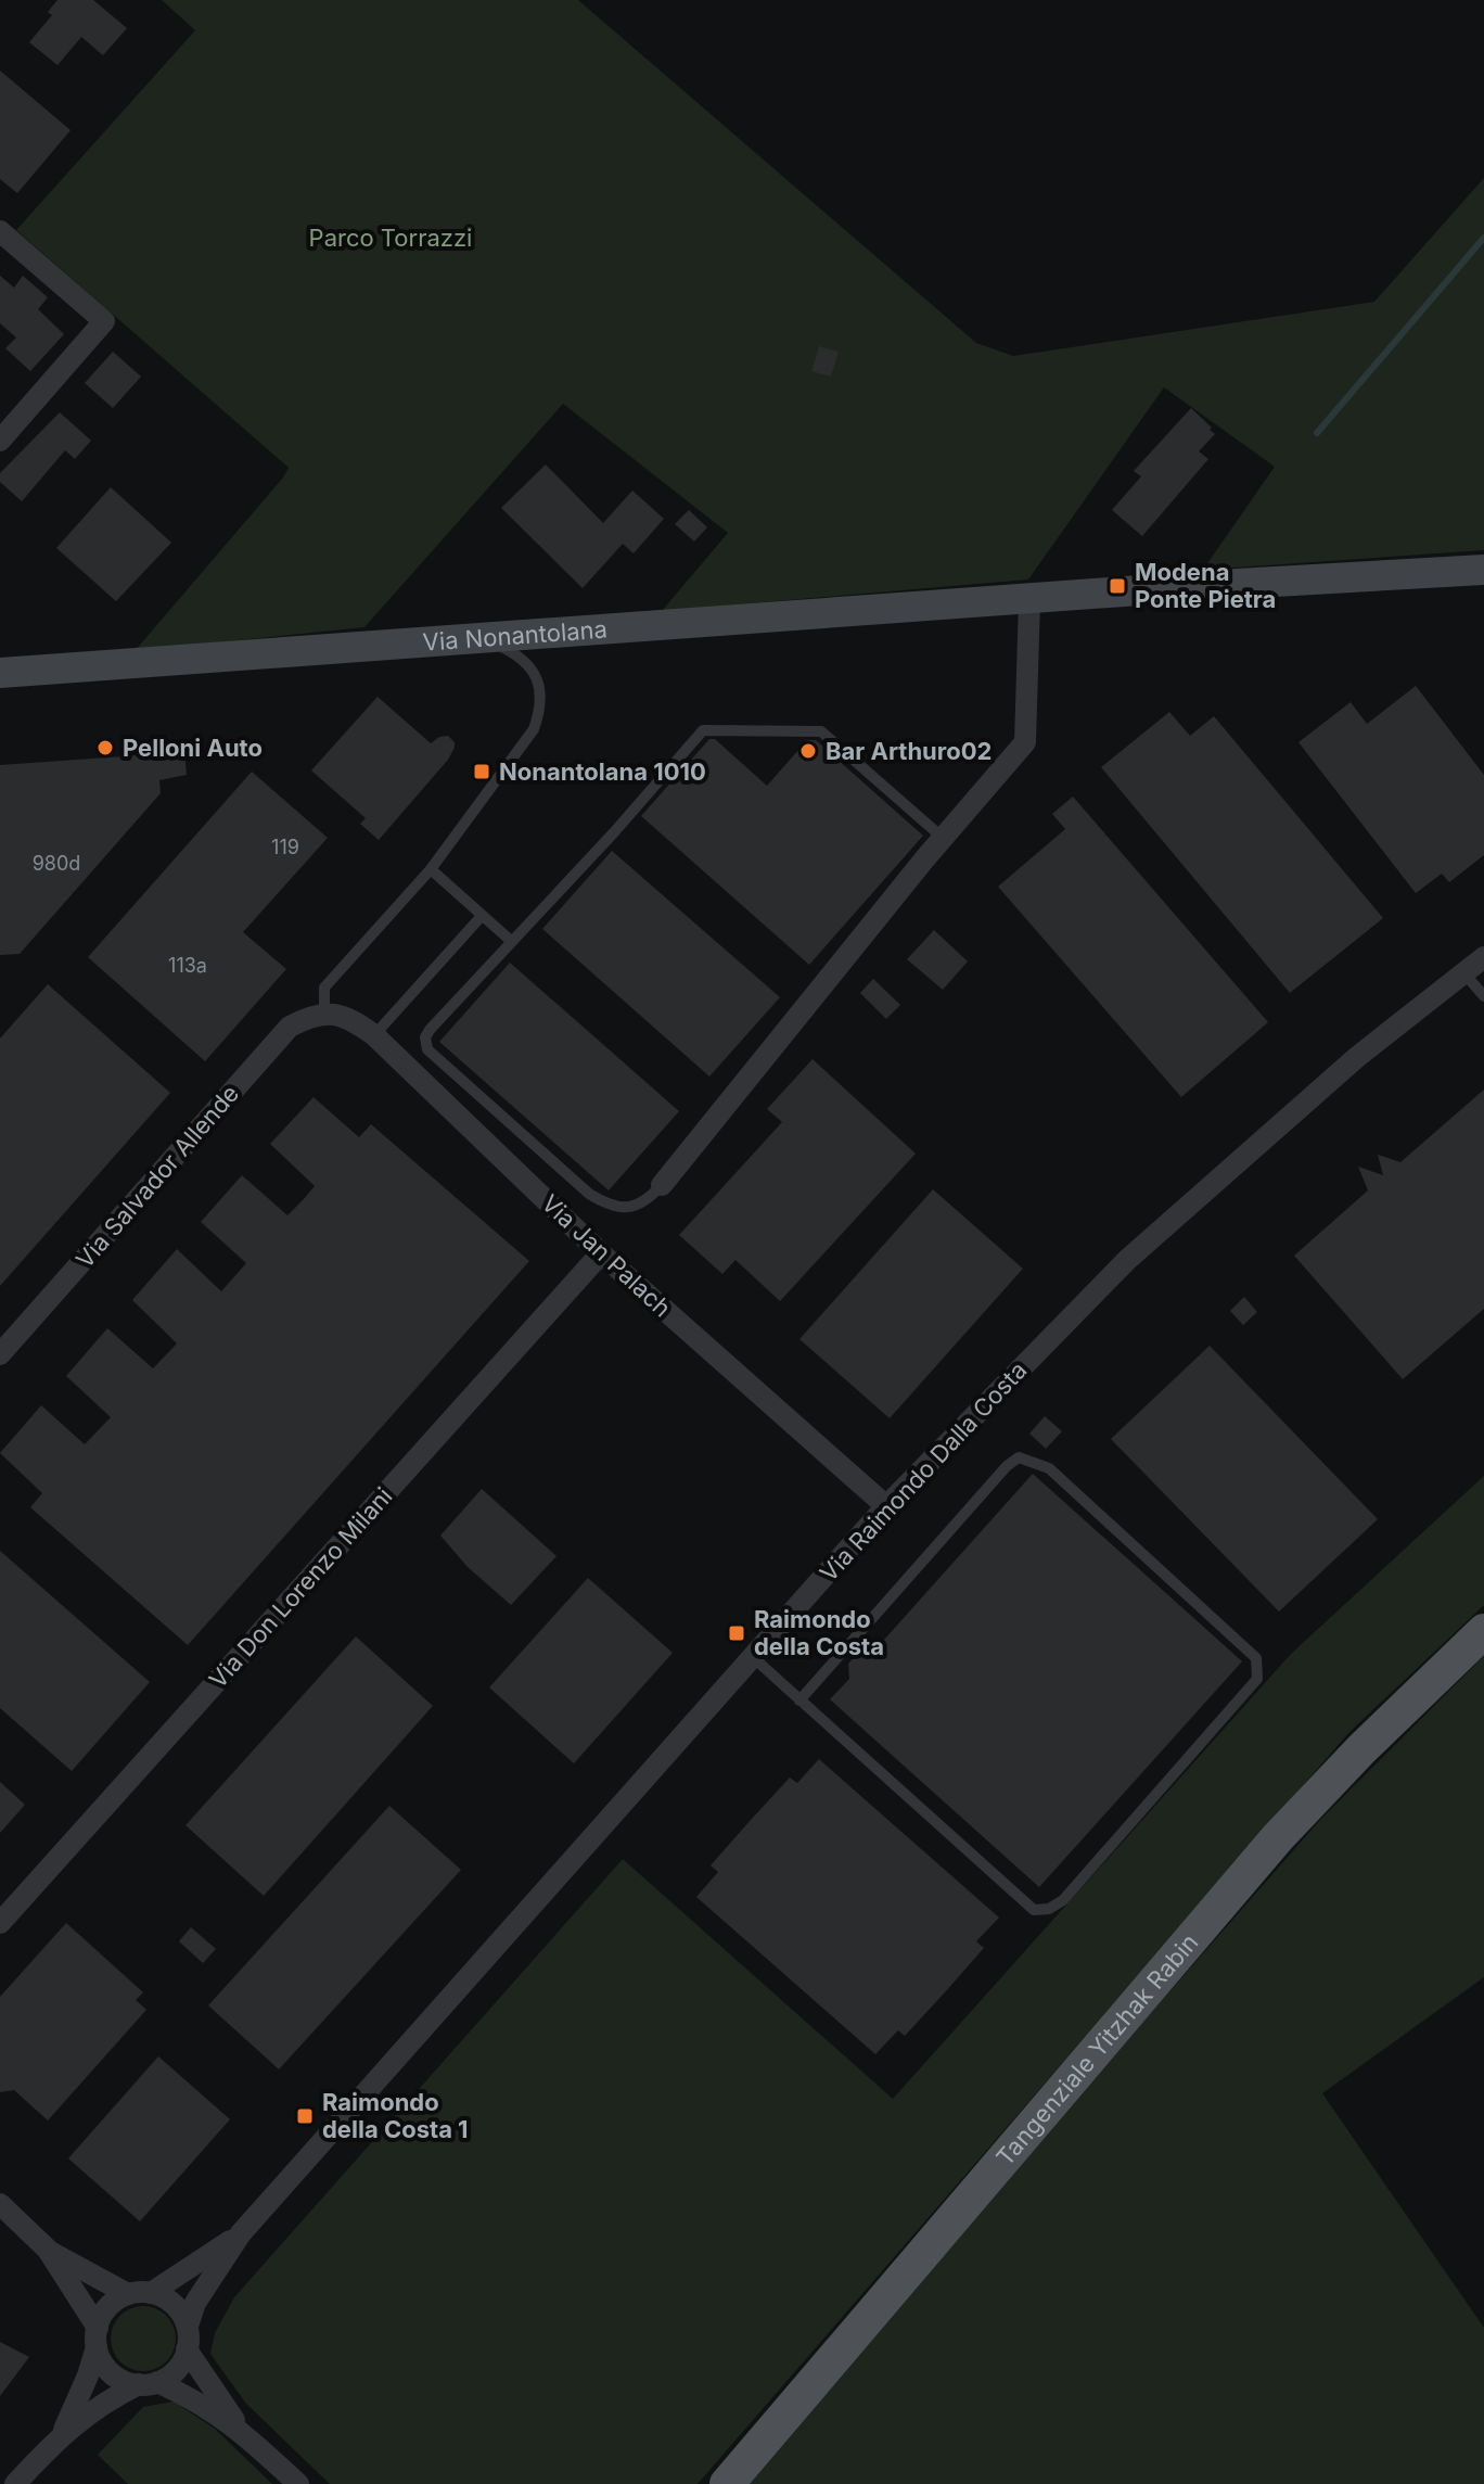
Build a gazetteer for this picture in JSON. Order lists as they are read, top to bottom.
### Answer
{
  "streets": {
    "main road": ["Via Nonantolana", "Tangenziale Yitzhak Rabin"],
    "street": [
      "Via Salvador Allende",
      "Via Jan Palach",
      "Via Raimondo Dalla Costa",
      "Via Don Lorenzo Milani"
    ]
  },
  "crossings": [
    ["Via Salvador Allende", "Via Jan Palach"],
    ["Via Jan Palach", "Via Raimondo Dalla Costa"],
    ["Via Jan Palach", "Via Don Lorenzo Milani"]
  ],
  "parks": ["Parco Torrazzi"],
  "places": {
    "transit": [
      "Modena Ponte Pietra",
      "Nonantolana 1010",
      "Raimondo della Costa",
      "Raimondo della Costa 1"
    ],
    "other": ["Pelloni Auto", "Bar Arthuro02"]
  },
  "house_numbers": ["119", "980d", "113a"]
}
